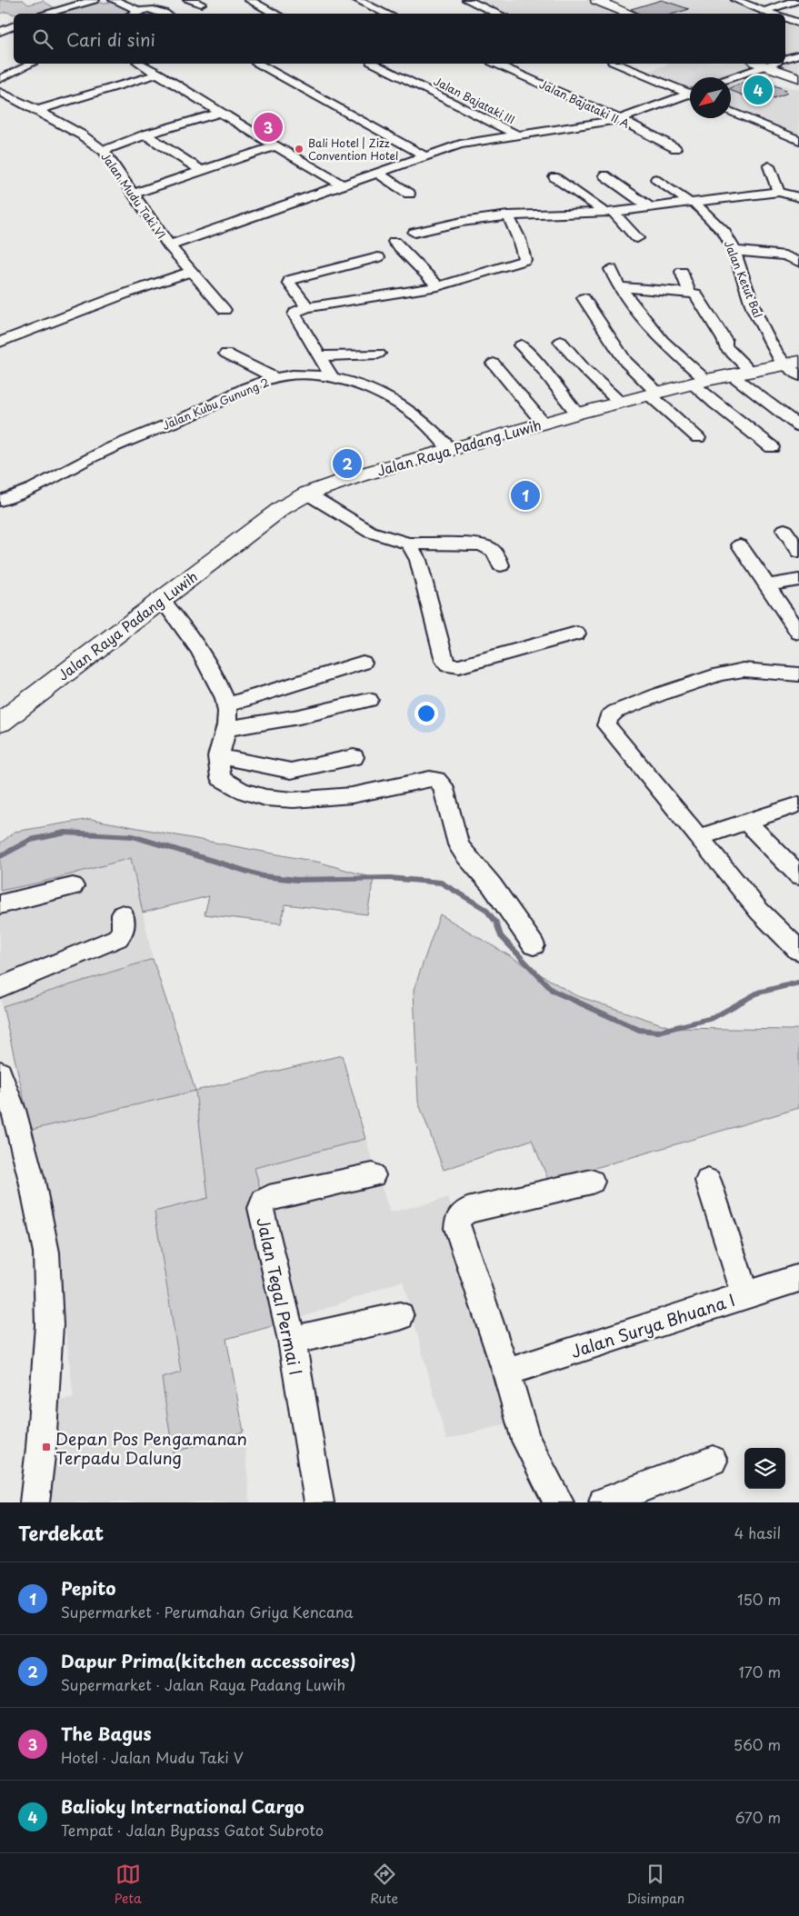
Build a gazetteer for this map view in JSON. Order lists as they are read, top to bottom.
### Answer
{
  "streets": {
    "main road": ["Jalan Raya Padang Luwih"],
    "street": [
      "Jalan Bajataki III",
      "Jalan Bajataki II A",
      "Jalan Mudu Taki VI",
      "Jalan Ketut Bal",
      "Jalan Kubu Gunung 2",
      "Jalan Tegal Permai I",
      "Jalan Surya Bhuana I"
    ]
  },
  "crossings": [
    ["Jalan Ketut Bal", "Jalan Raya Padang Luwih"],
    ["Jalan Kubu Gunung 2", "Jalan Raya Padang Luwih"]
  ],
  "places": {
    "other": ["Bali Hotel | Zizz Convention Hotel"],
    "transit": ["Depan Pos Pengamanan Terpadu Dalung"]
  },
  "north": "bottom left",
  "page": {
    "search": "Cari di sini",
    "pins": [
      "4",
      "3",
      "2",
      "1"
    ],
    "heading": ["Terdekat", "4 hasil"],
    "list": [
      {
        "mark": "1",
        "name": "Pepito",
        "note": "Supermarket · Perumahan Griya Kencana",
        "value": "150 m"
      },
      {
        "mark": "2",
        "name": "Dapur Prima(kitchen accessoires)",
        "note": "Supermarket · Jalan Raya Padang Luwih",
        "value": "170 m"
      },
      {
        "mark": "3",
        "name": "The Bagus",
        "note": "Hotel · Jalan Mudu Taki V",
        "value": "560 m"
      },
      {
        "mark": "4",
        "name": "Balioky International Cargo",
        "note": "Tempat · Jalan Bypass Gatot Subroto",
        "value": "670 m"
      }
    ],
    "nav": ["Peta", "Rute", "Disimpan"]
  }
}
